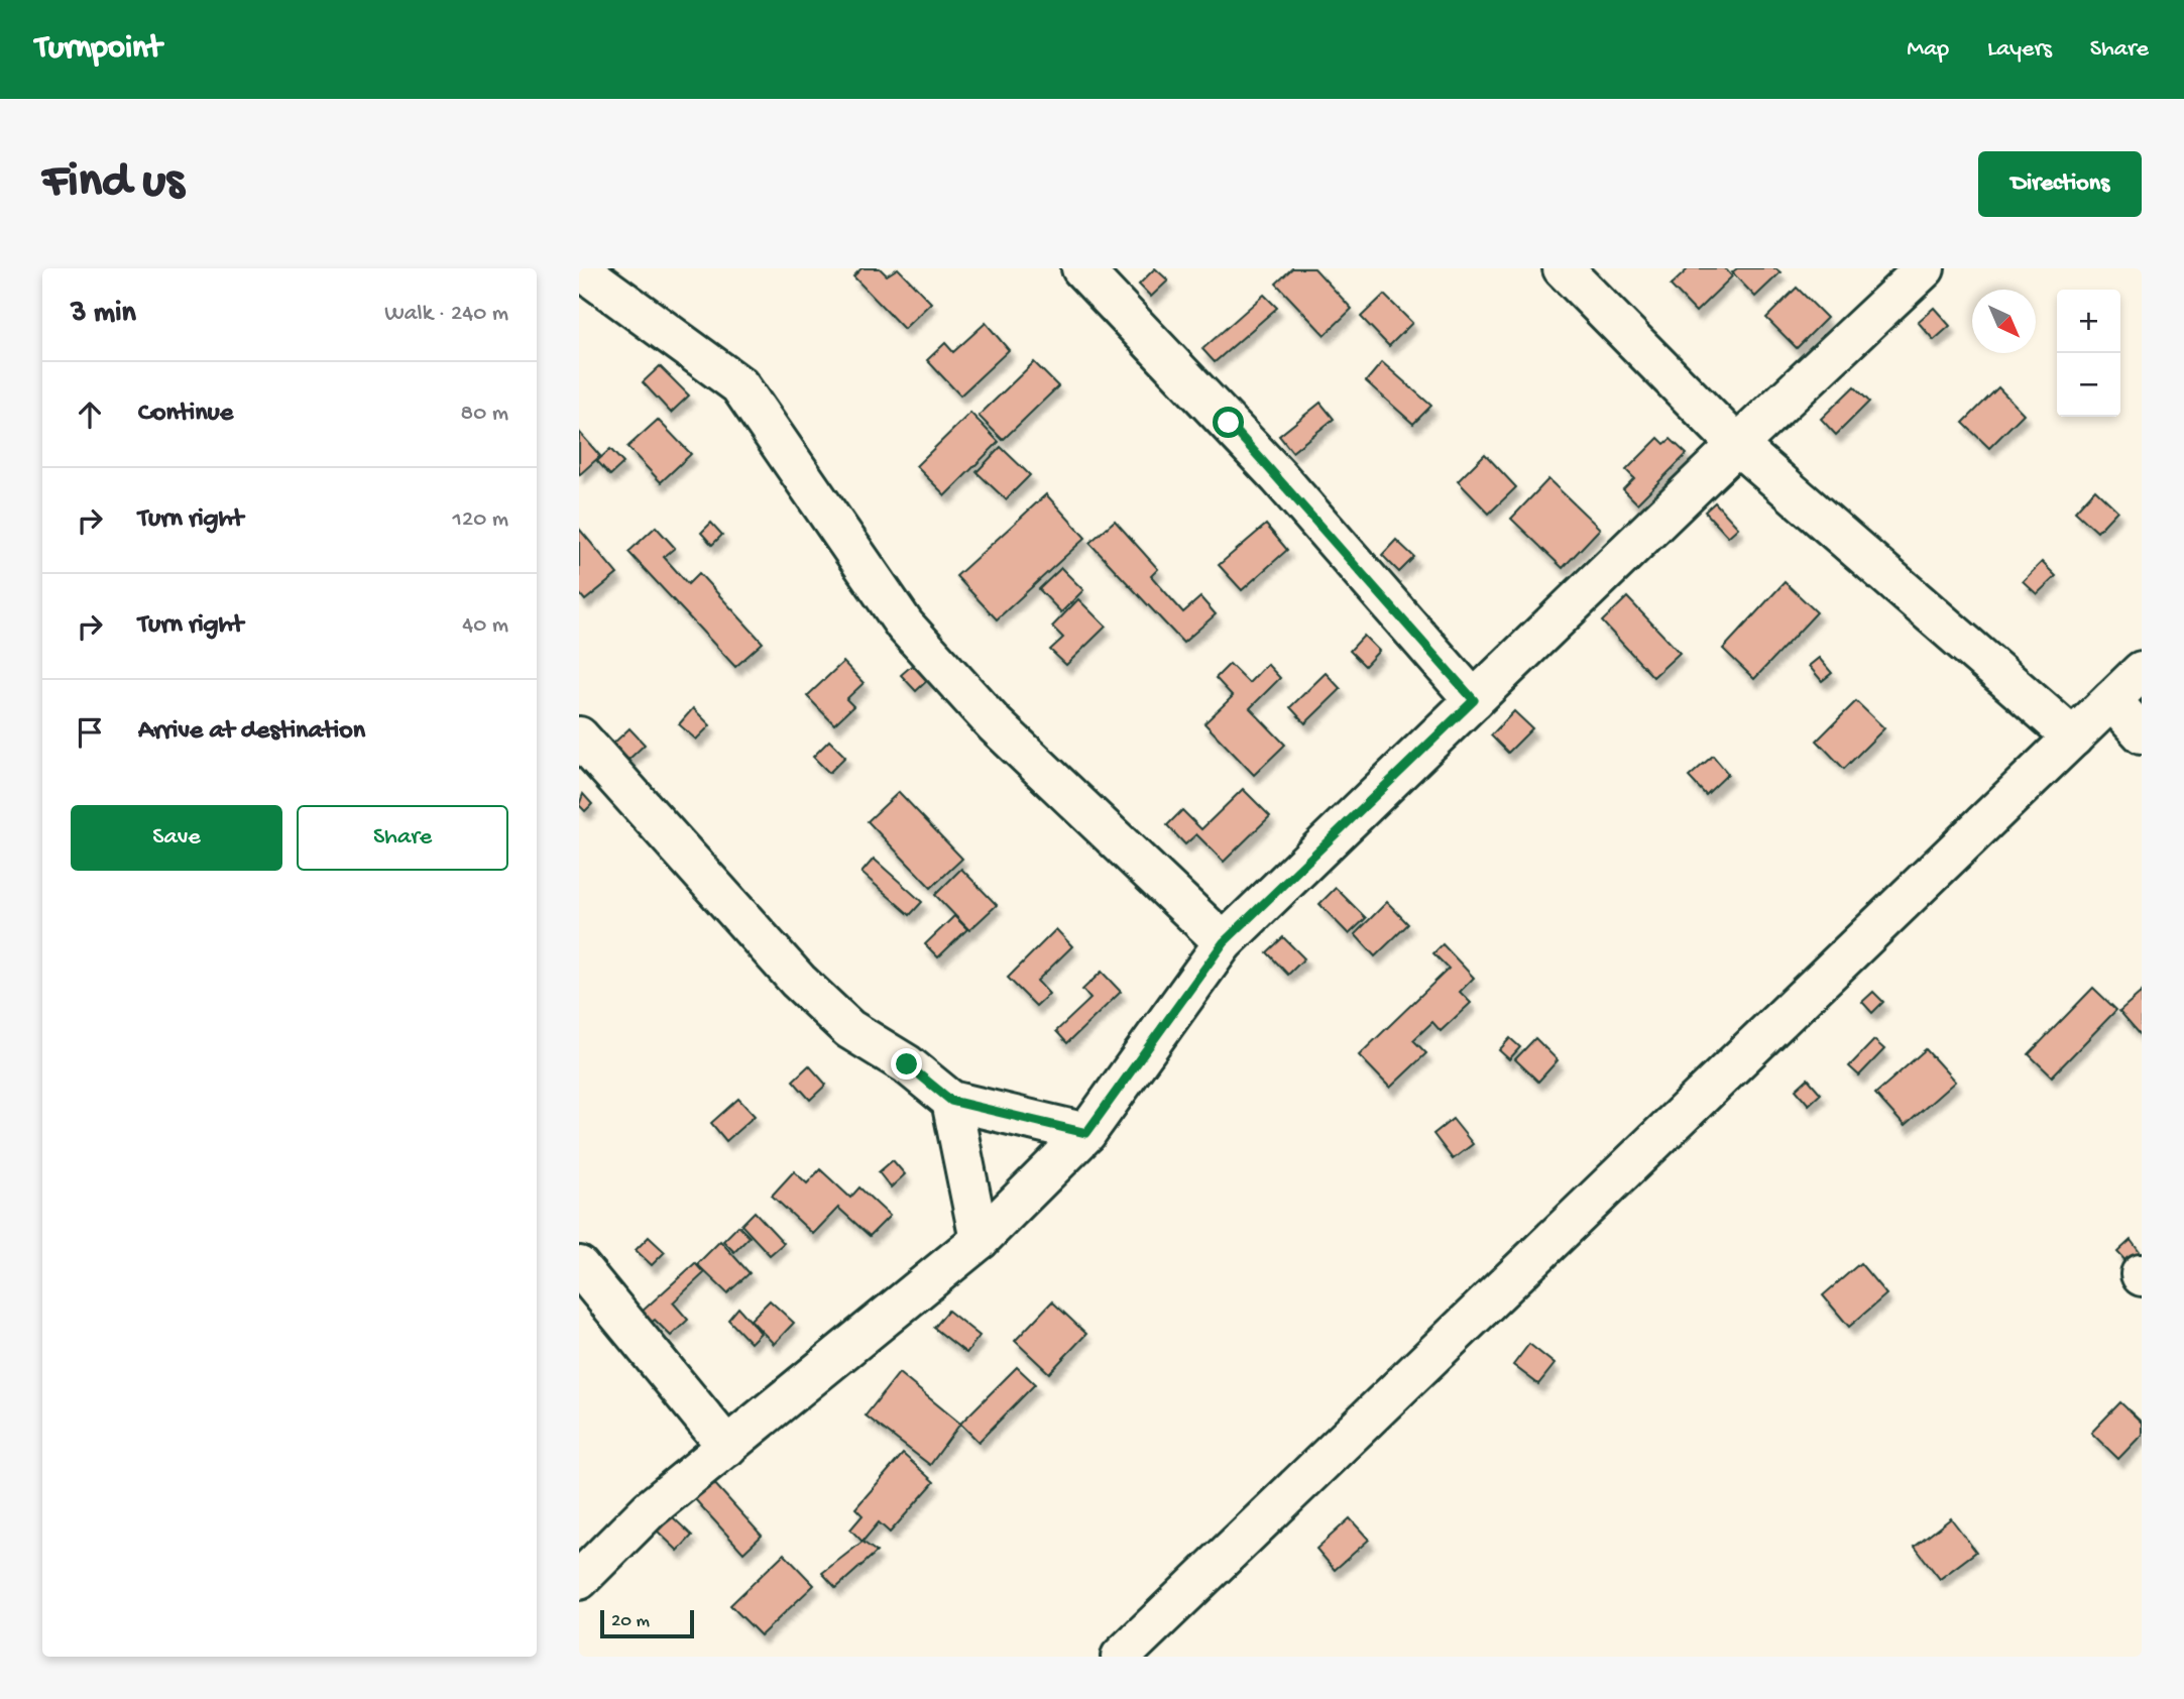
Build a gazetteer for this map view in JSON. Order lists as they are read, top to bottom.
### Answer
{
  "scale_bar": "20 m",
  "north": "bottom right",
  "page": {
    "header": "Turnpoint",
    "nav": ["Map", "Layers", "Share"],
    "buttons": [
      "Directions",
      ["Save", "Share"]
    ],
    "title": "Find us",
    "heading": ["3 min", "Walk · 240 m"],
    "map_buttons": ["+", "−"],
    "list": [
      ["Continue", "80 m"],
      ["Turn right", "120 m"],
      ["Turn right", "40 m"],
      "Arrive at destination"
    ],
    "scale": "20 m"
  }
}
